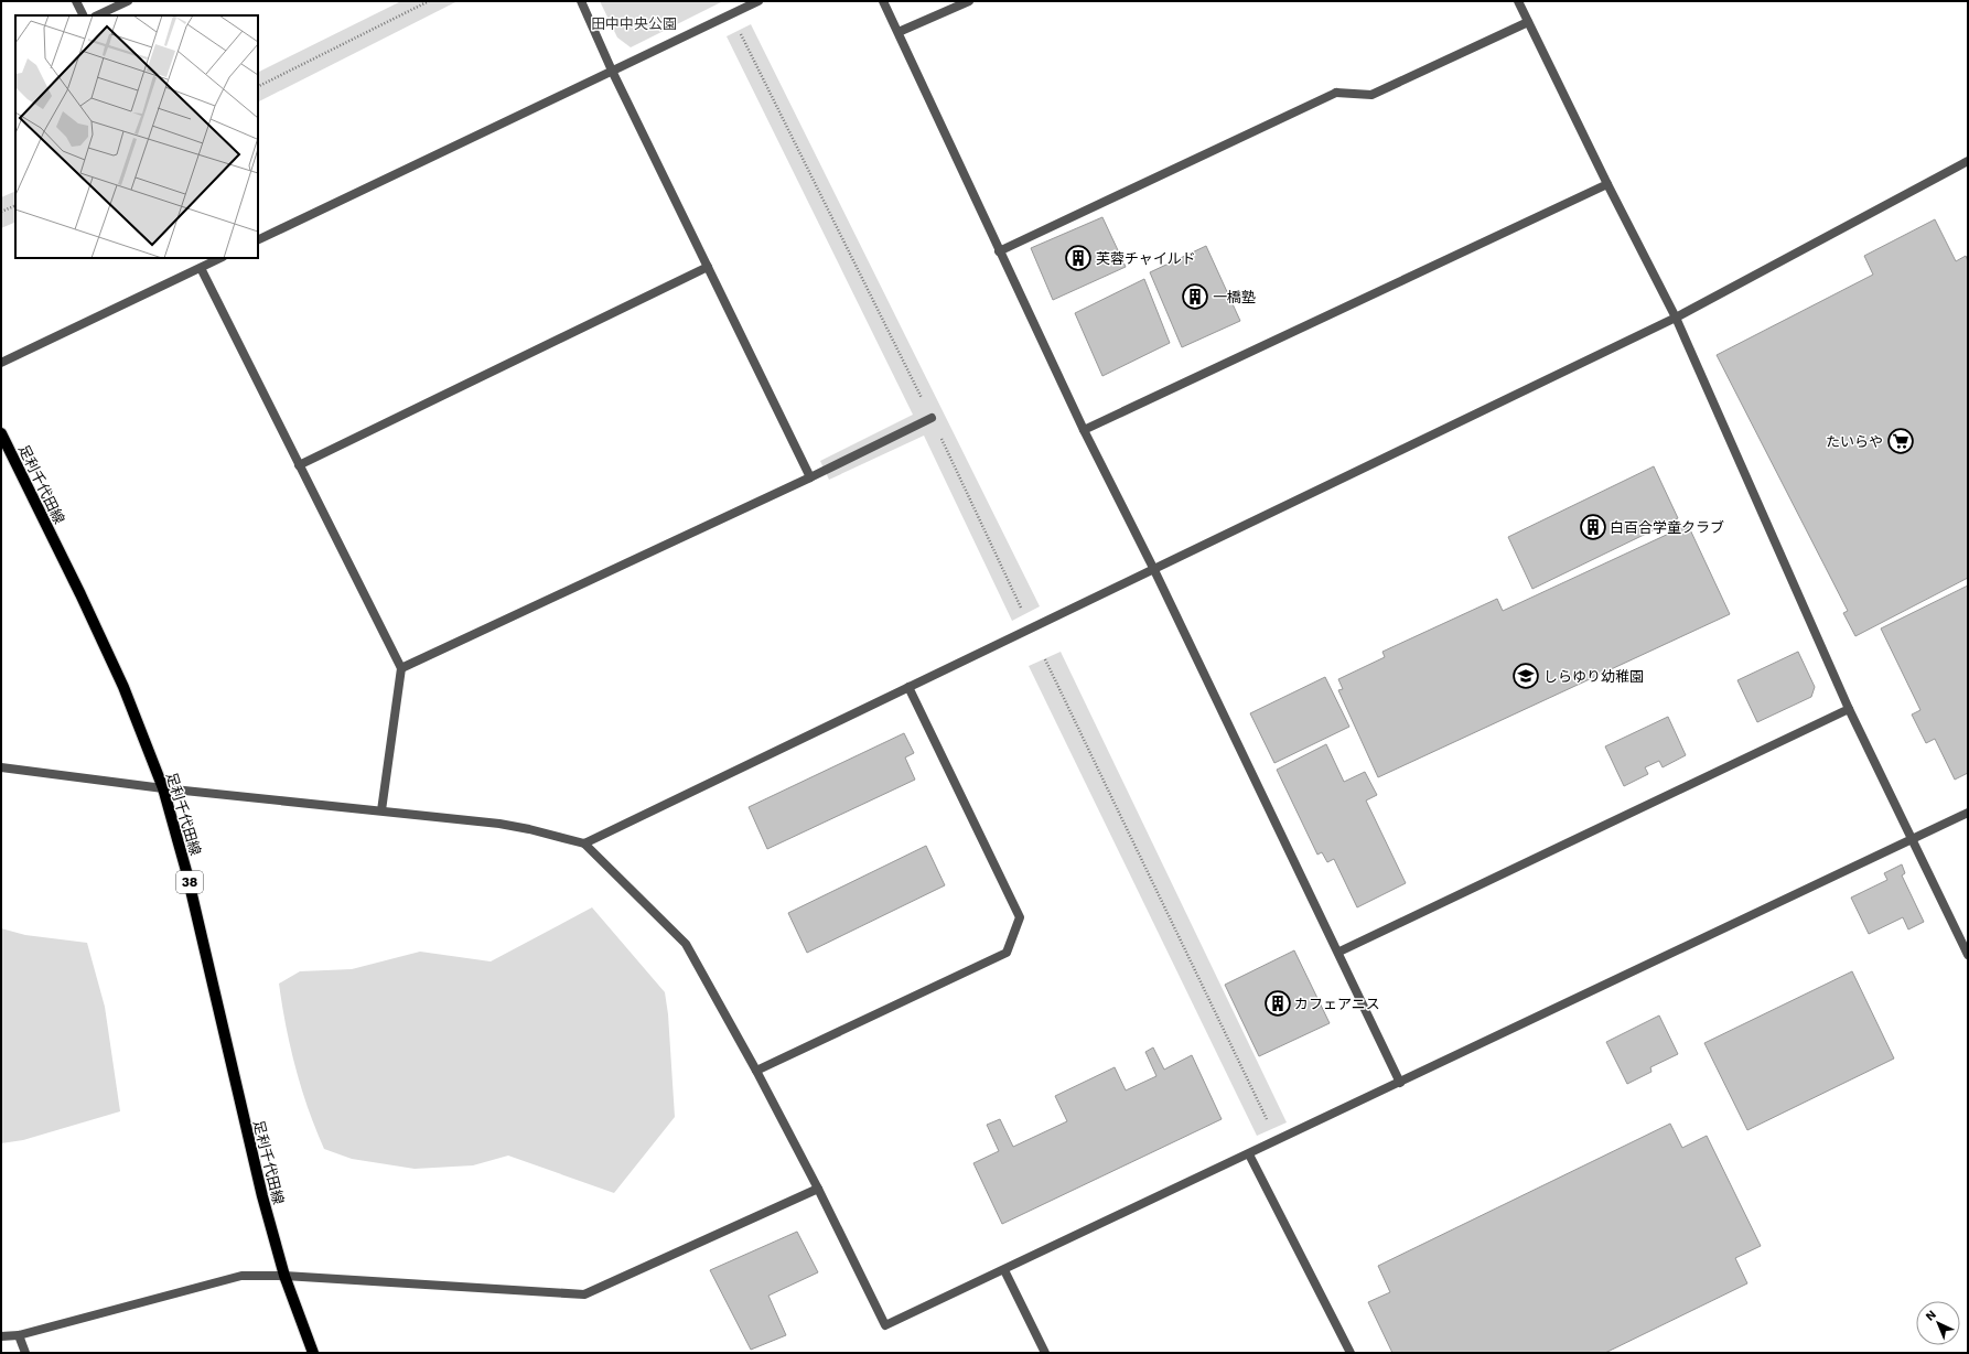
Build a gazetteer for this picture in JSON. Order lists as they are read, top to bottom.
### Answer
{
  "streets": {
    "main road": ["足利千代田線", "38"]
  },
  "parks": ["田中中央公園"],
  "places": {
    "building": [
      "芙蓉チャイルド",
      "一橋塾",
      "白百合学童クラブ",
      "カフェアニス"
    ],
    "supermarket": ["たいらや"],
    "school or university": ["しらゆり幼稚園"]
  },
  "north": "top left"
}
